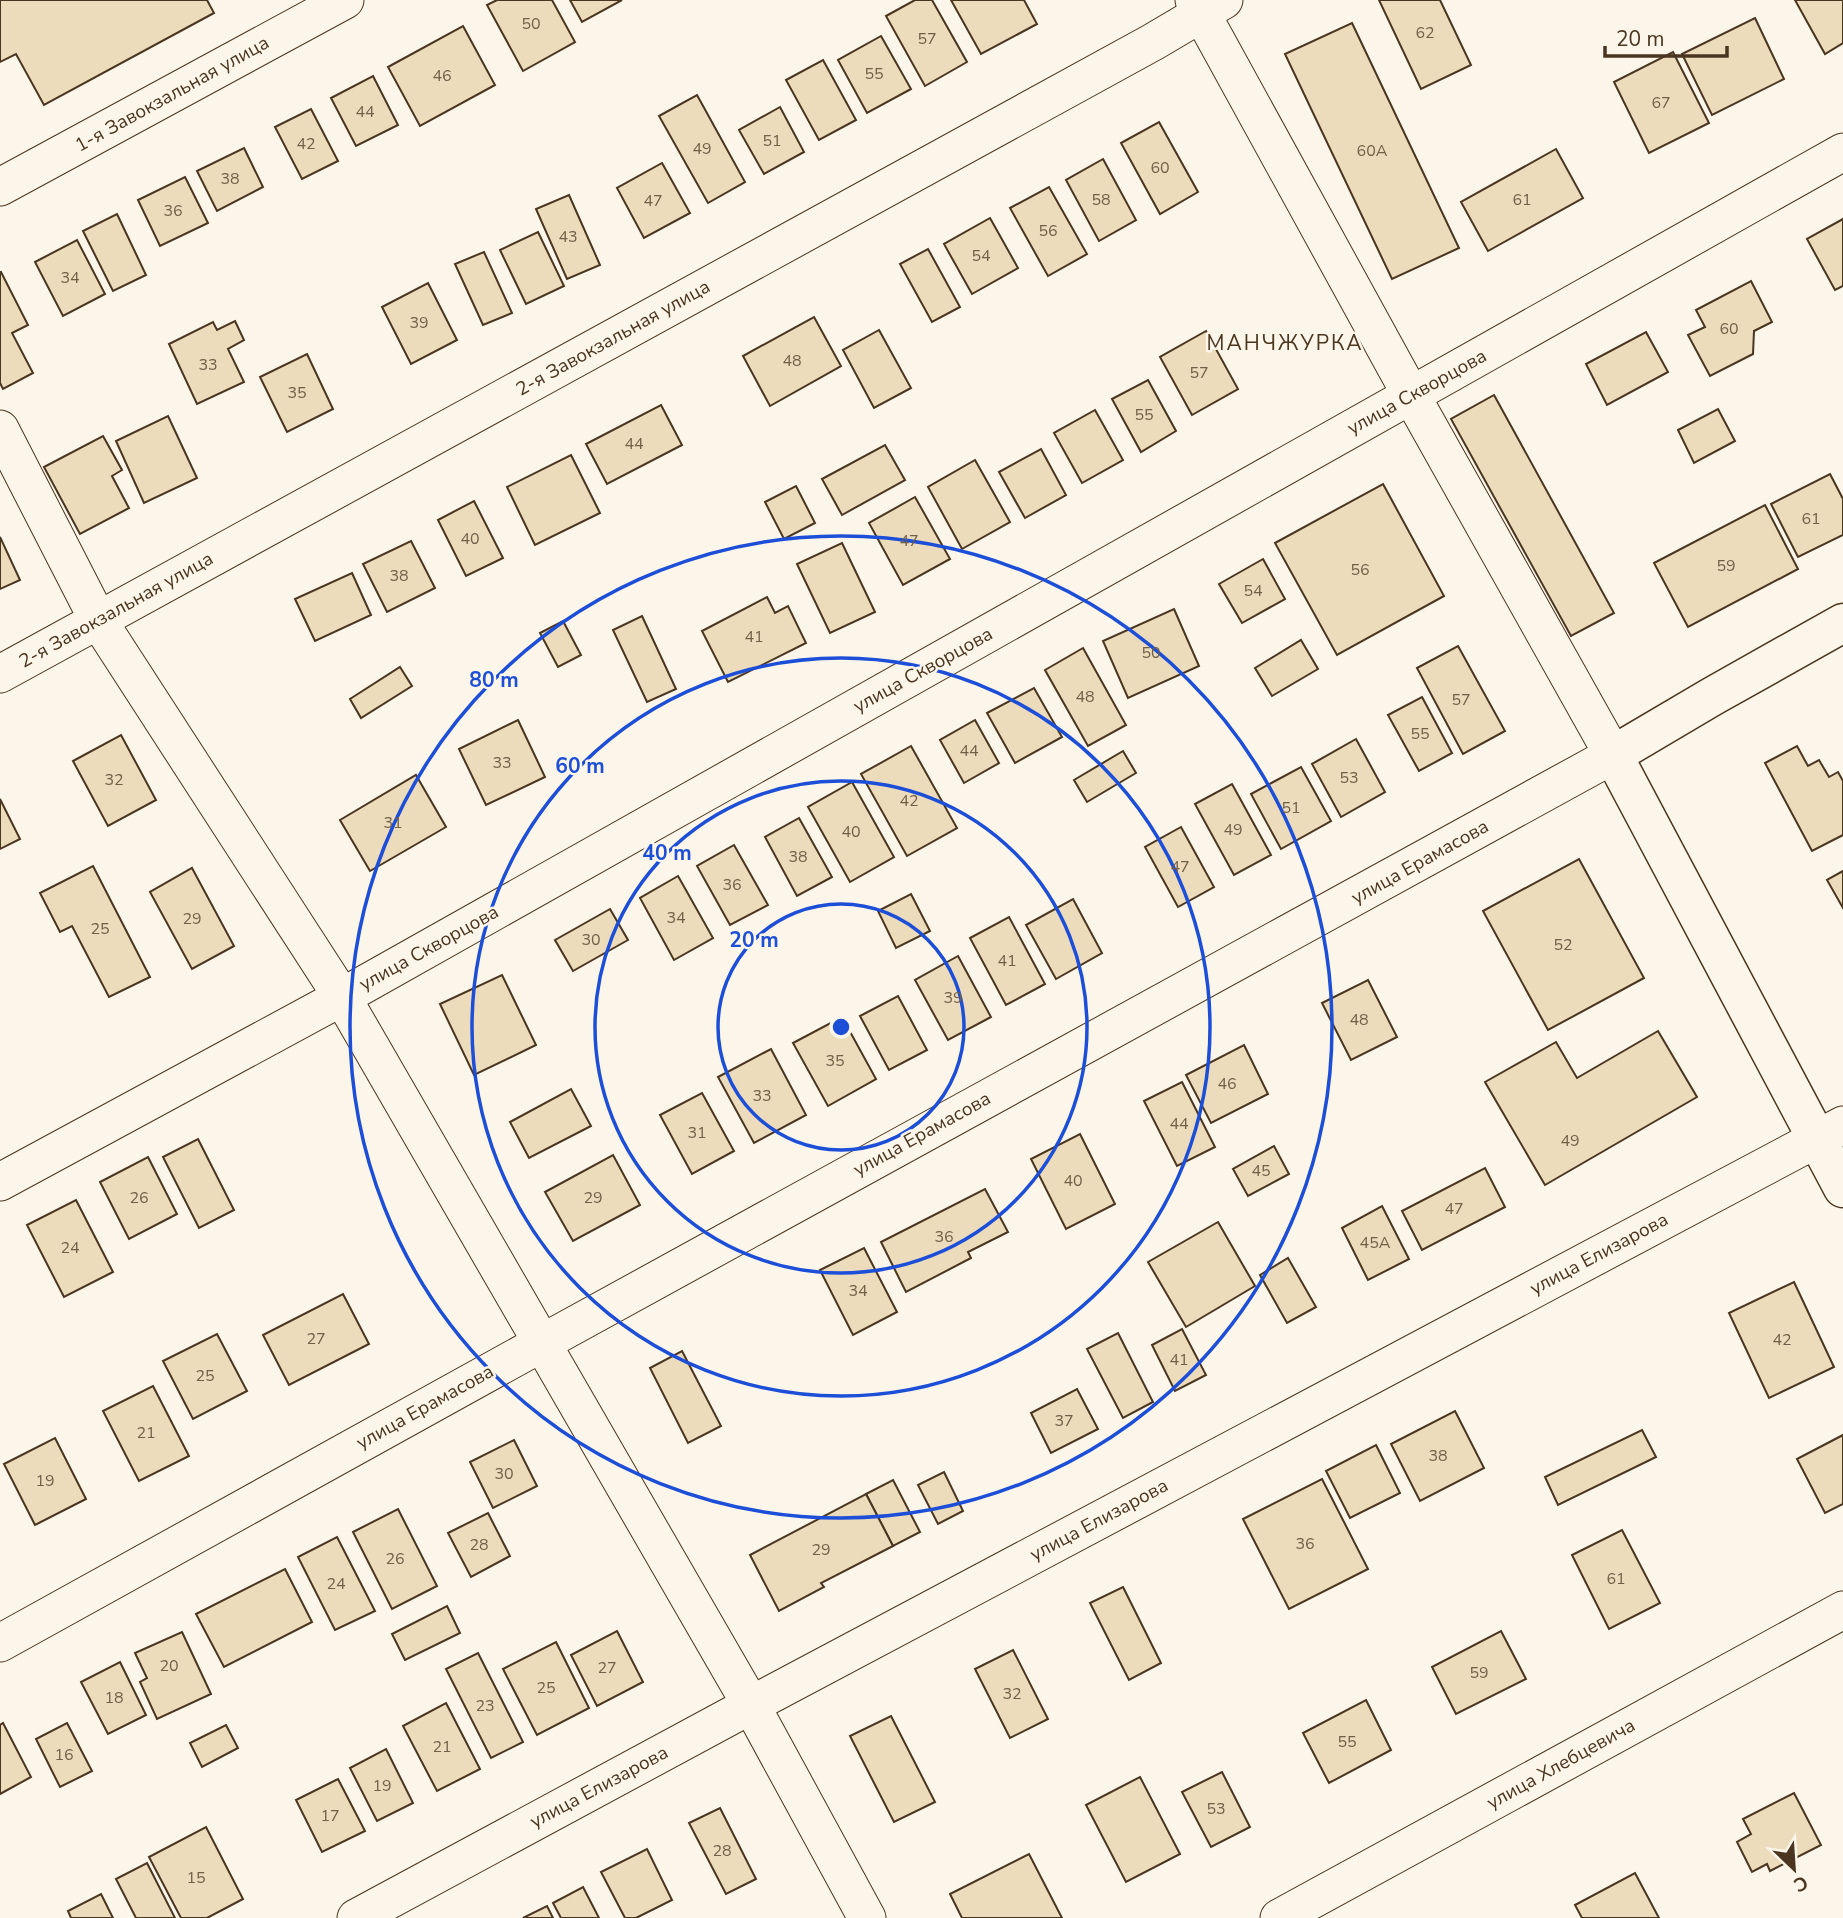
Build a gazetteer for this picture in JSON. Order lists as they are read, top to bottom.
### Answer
{
  "streets": {
    "main road": ["улица Ерамасова"],
    "street": [
      "1-я Завокзальная улица",
      "2-я Завокзальная улица",
      "улица Скворцова",
      "улица Елизарова",
      "улица Хлебцевича"
    ]
  },
  "districts": ["МАНЧЖУРКА"],
  "house_numbers": [
    "50",
    "62",
    "57",
    "55",
    "46",
    "67",
    "44",
    "51",
    "42",
    "49",
    "60А",
    "60",
    "38",
    "58",
    "61",
    "47",
    "36",
    "56",
    "43",
    "54",
    "34",
    "39",
    "60",
    "48",
    "33",
    "57",
    "35",
    "55",
    "44",
    "61",
    "40",
    "47",
    "59",
    "56",
    "38",
    "54",
    "41",
    "50",
    "48",
    "57",
    "55",
    "44",
    "33",
    "53",
    "32",
    "42",
    "51",
    "31",
    "49",
    "40",
    "38",
    "47",
    "36",
    "34",
    "29",
    "25",
    "30",
    "52",
    "41",
    "39",
    "48",
    "35",
    "46",
    "33",
    "44",
    "31",
    "49",
    "45",
    "40",
    "26",
    "29",
    "47",
    "36",
    "45А",
    "24",
    "34",
    "27",
    "42",
    "41",
    "25",
    "37",
    "21",
    "38",
    "30",
    "19",
    "36",
    "28",
    "29",
    "26",
    "61",
    "24",
    "20",
    "27",
    "59",
    "25",
    "32",
    "18",
    "23",
    "55",
    "21",
    "16",
    "19",
    "53",
    "17",
    "28",
    "15"
  ],
  "scale_bar": "20 m",
  "north": "bottom right",
  "rings": [
    "80 m",
    "60 m",
    "40 m",
    "20 m"
  ]
}
